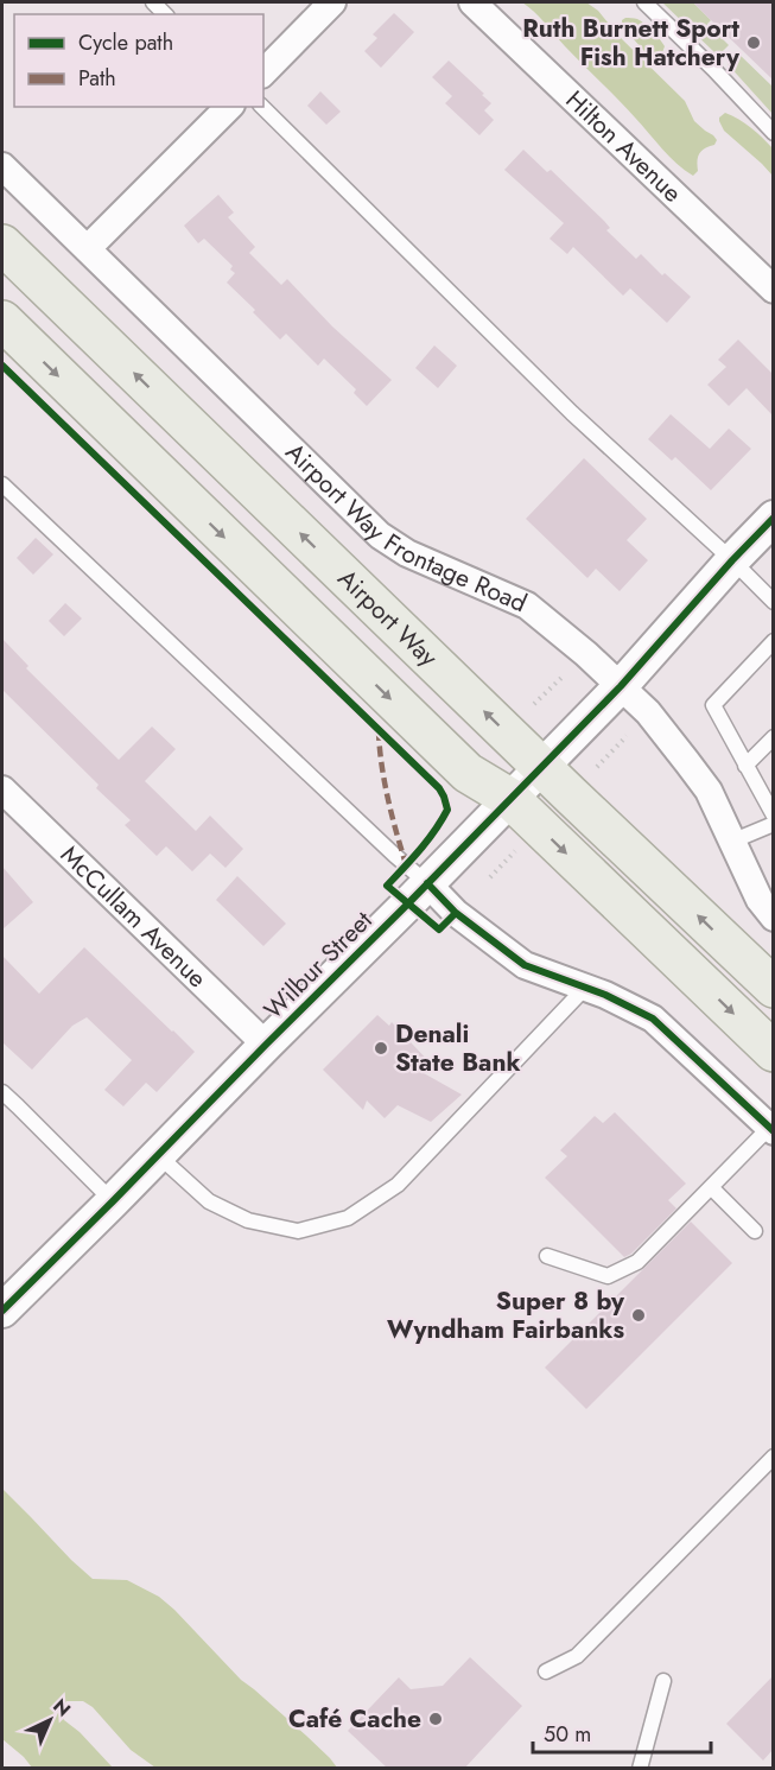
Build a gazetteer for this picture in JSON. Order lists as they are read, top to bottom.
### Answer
{
  "streets": {
    "main road": ["Airport Way"],
    "street": [
      "Hilton Avenue",
      "Airport Way Frontage Road",
      "McCullam Avenue",
      "Wilbur Street"
    ]
  },
  "crossings": [
    ["Airport Way Frontage Road", "Wilbur Street"],
    ["Airport Way", "Wilbur Street"],
    ["McCullam Avenue", "Wilbur Street"]
  ],
  "places": [
    "Ruth Burnett Sport Fish Hatchery",
    "Denali State Bank",
    "Super 8 by Wyndham Fairbanks",
    "Café Cache"
  ],
  "legend": ["Cycle path", "Path"],
  "scale_bar": "50 m",
  "north": "top right"
}
